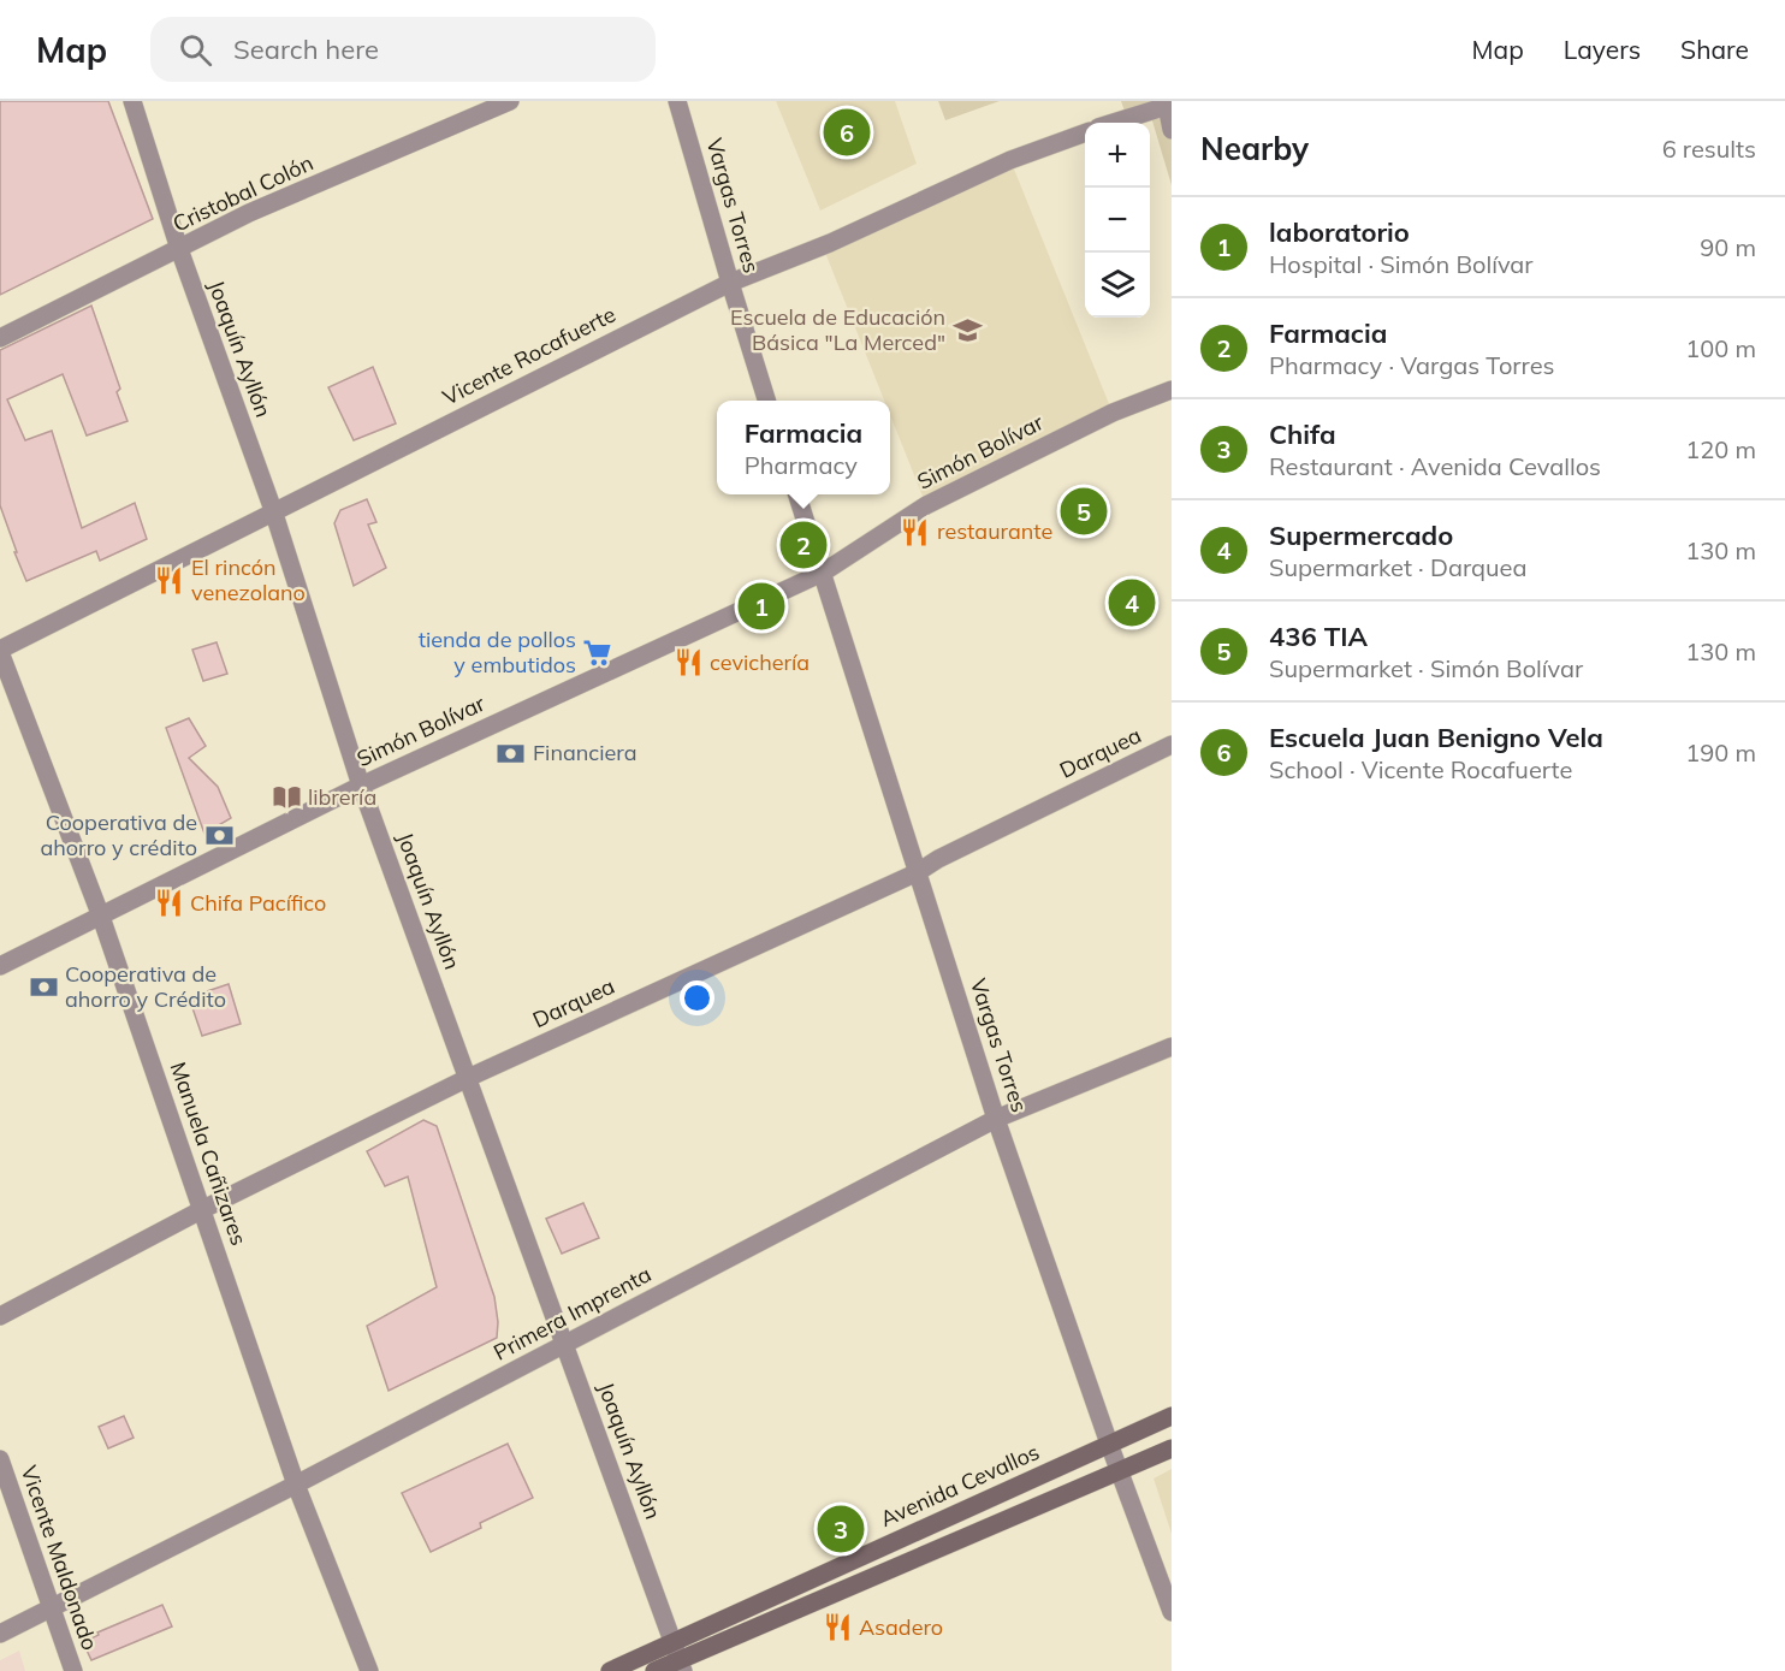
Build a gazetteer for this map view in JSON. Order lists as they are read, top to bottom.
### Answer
{
  "streets": {
    "main road": ["Avenida Cevallos"],
    "street": [
      "Cristobal Colón",
      "Vargas Torres",
      "Joaquín Ayllón",
      "Vicente Rocafuerte",
      "Simón Bolívar",
      "Darquea",
      "Manuela Cañizares",
      "Primera Imprenta",
      "Vicente Maldonado"
    ]
  },
  "crossings": [
    ["Cristobal Colón", "Joaquín Ayllón"],
    ["Vargas Torres", "Vicente Rocafuerte"],
    ["Vargas Torres", "Simón Bolívar"],
    ["Vargas Torres", "Darquea"],
    ["Vargas Torres", "Primera Imprenta"],
    ["Vargas Torres", "Avenida Cevallos"],
    ["Joaquín Ayllón", "Vicente Rocafuerte"],
    ["Joaquín Ayllón", "Simón Bolívar"],
    ["Joaquín Ayllón", "Darquea"],
    ["Joaquín Ayllón", "Primera Imprenta"],
    ["Joaquín Ayllón", "Avenida Cevallos"],
    ["Vicente Rocafuerte", "Manuela Cañizares"],
    ["Simón Bolívar", "Manuela Cañizares"],
    ["Darquea", "Manuela Cañizares"],
    ["Manuela Cañizares", "Primera Imprenta"],
    ["Primera Imprenta", "Vicente Maldonado"]
  ],
  "places": {
    "school or university": ["Escuela de Educación Básica \"La Merced\""],
    "restaurant": [
      "restaurante",
      "El rincón venezolano",
      "cevichería",
      "Chifa Pacífico",
      "Asadero"
    ],
    "supermarket": ["tienda de pollos y embutidos"],
    "bank": ["Financiera", "Cooperativa de ahorro y crédito", "Cooperativa de ahorro y Crédito"],
    "library": ["librería"]
  },
  "page": {
    "header": "Map",
    "search": "Search here",
    "nav": ["Map", "Layers", "Share"],
    "heading": ["Nearby", "6 results"],
    "pins": [
      "6",
      "5",
      "2",
      "4",
      "1",
      "3"
    ],
    "map_buttons": ["+", "−"],
    "list": [
      {
        "mark": "1",
        "name": "laboratorio",
        "note": "Hospital · Simón Bolívar",
        "value": "90 m"
      },
      {
        "mark": "2",
        "name": "Farmacia",
        "note": "Pharmacy · Vargas Torres",
        "value": "100 m"
      },
      {
        "mark": "3",
        "name": "Chifa",
        "note": "Restaurant · Avenida Cevallos",
        "value": "120 m"
      },
      {
        "mark": "4",
        "name": "Supermercado",
        "note": "Supermarket · Darquea",
        "value": "130 m"
      },
      {
        "mark": "5",
        "name": "436 TIA",
        "note": "Supermarket · Simón Bolívar",
        "value": "130 m"
      },
      {
        "mark": "6",
        "name": "Escuela Juan Benigno Vela",
        "note": "School · Vicente Rocafuerte",
        "value": "190 m"
      }
    ],
    "popup": ["Farmacia", "Pharmacy"]
  }
}
